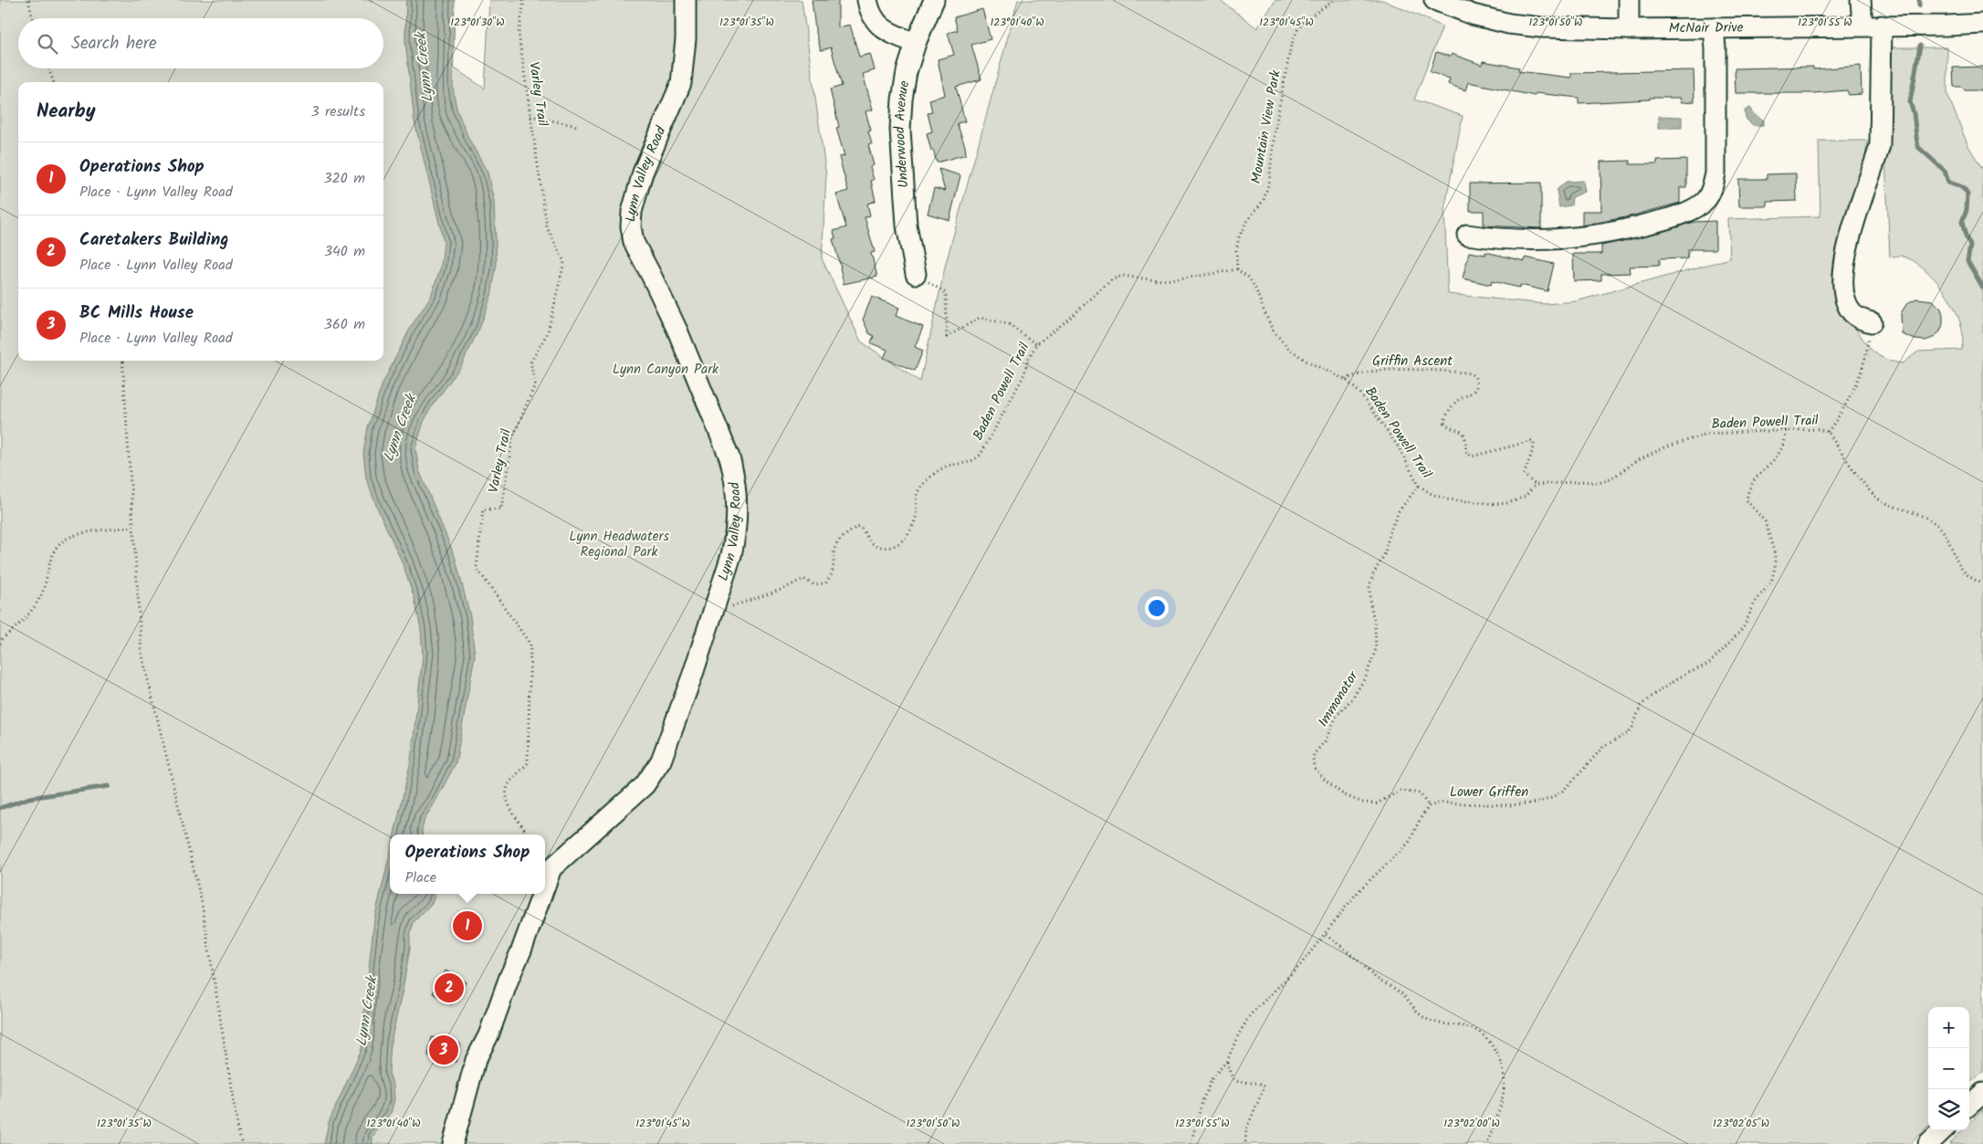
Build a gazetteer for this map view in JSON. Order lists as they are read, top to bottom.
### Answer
{
  "streets": {
    "street": ["McNair Drive", "Underwood Avenue", "Lynn Valley Road"],
    "path": [
      "Varley Trail",
      "Mountain View Park",
      "Griffin Ascent",
      "Baden Powell Trail",
      "Immonator",
      "Lower Griffen"
    ]
  },
  "crossings": [
    ["Mountain View Park", "Baden Powell Trail"],
    ["Lynn Valley Road", "Baden Powell Trail"],
    ["Griffin Ascent", "Baden Powell Trail"],
    ["Baden Powell Trail", "Immonator"],
    ["Baden Powell Trail", "Lower Griffen"],
    ["Immonator", "Lower Griffen"]
  ],
  "water": ["Lynn Creek"],
  "parks": ["Lynn Canyon Park", "Lynn Headwaters Regional Park"],
  "page": {
    "search": "Search here",
    "heading": ["Nearby", "3 results"],
    "list": [
      {
        "mark": "1",
        "name": "Operations Shop",
        "note": "Place · Lynn Valley Road",
        "value": "320 m"
      },
      {
        "mark": "2",
        "name": "Caretakers Building",
        "note": "Place · Lynn Valley Road",
        "value": "340 m"
      },
      {
        "mark": "3",
        "name": "BC Mills House",
        "note": "Place · Lynn Valley Road",
        "value": "360 m"
      }
    ],
    "popup": ["Operations Shop", "Place"],
    "pins": ["1", "2", "3"],
    "map_buttons": ["+", "−"]
  },
  "coordinates": [
    "123°01'30\"W",
    "123°01'35\"W",
    "123°01'40\"W",
    "123°01'45\"W",
    "123°01'50\"W",
    "123°01'55\"W",
    "123°02'00\"W",
    "123°02'05\"W"
  ]
}
